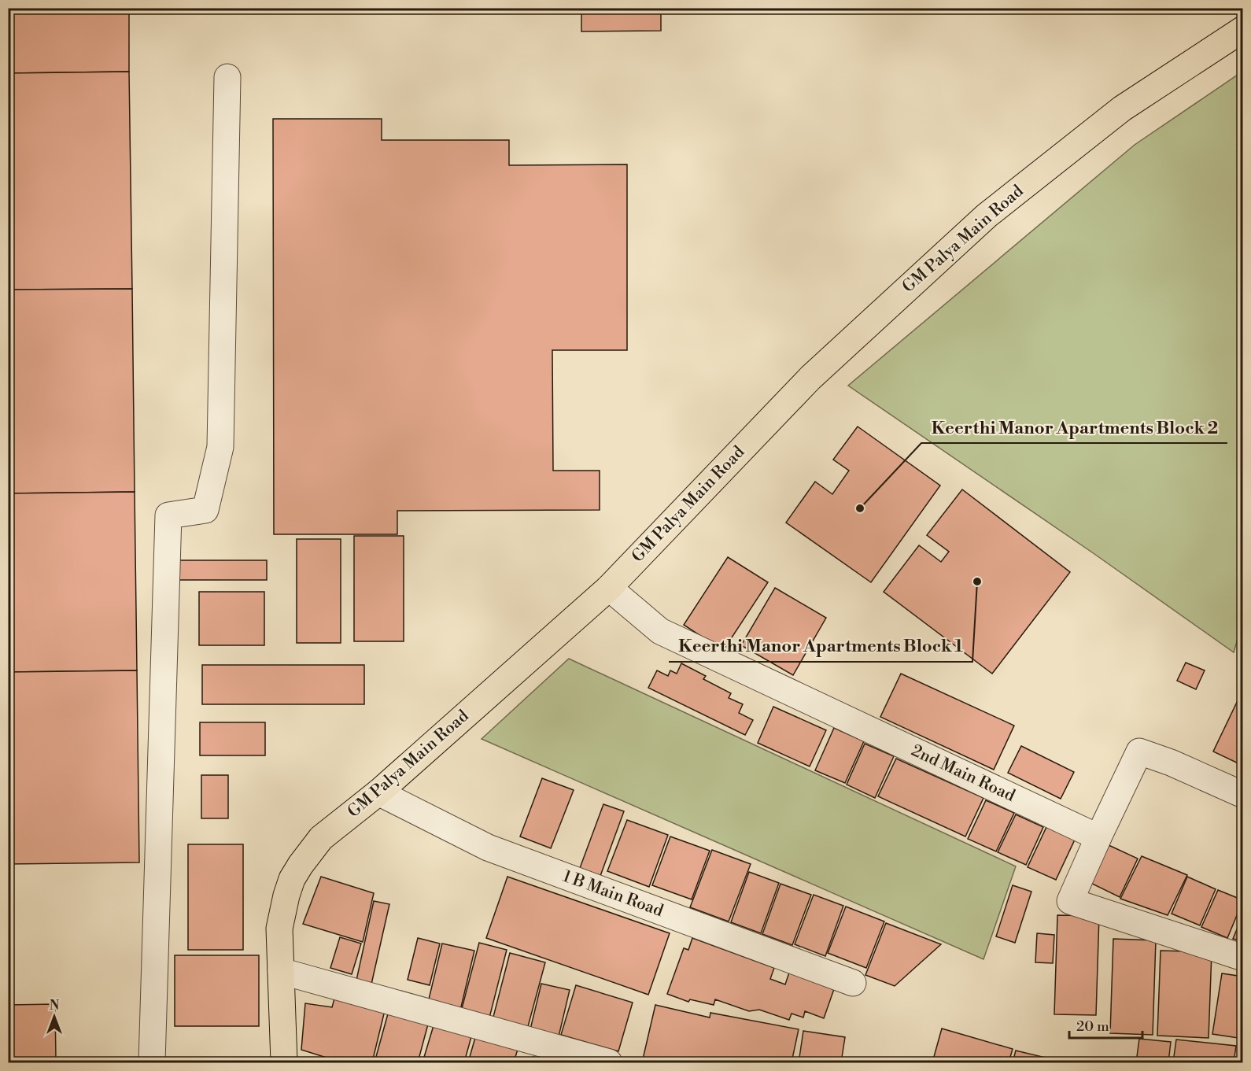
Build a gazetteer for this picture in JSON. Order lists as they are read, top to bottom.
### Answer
{
  "streets": {
    "main road": ["GM Palya Main Road"],
    "street": ["2nd Main Road", "1 B Main Road"]
  },
  "crossings": [
    ["GM Palya Main Road", "2nd Main Road"],
    ["GM Palya Main Road", "1 B Main Road"]
  ],
  "places": ["Keerthi Manor Apartments Block 2", "Keerthi Manor Apartments Block 1"],
  "scale_bar": "20 m",
  "north": "top"
}
